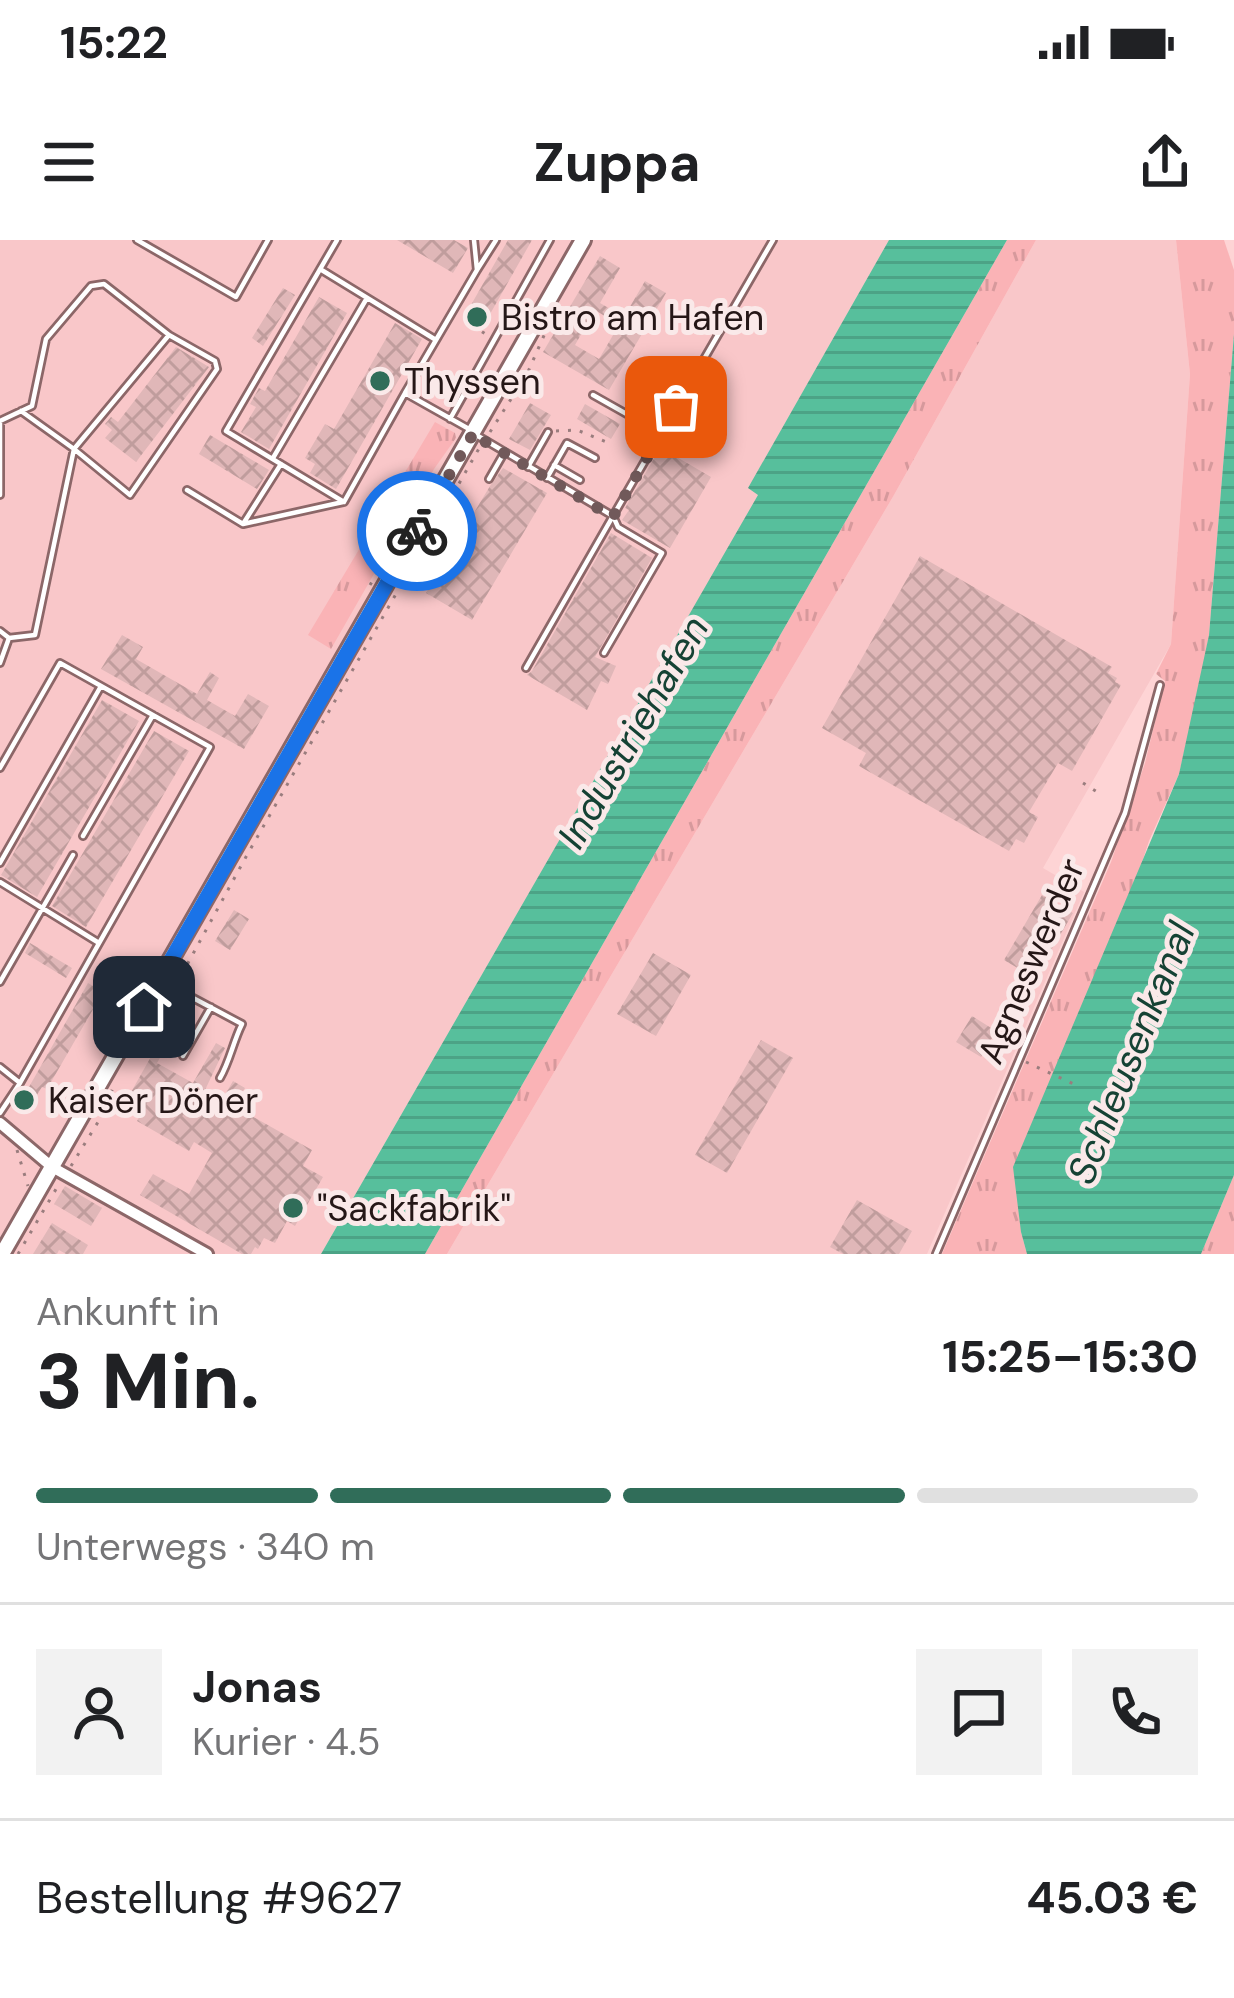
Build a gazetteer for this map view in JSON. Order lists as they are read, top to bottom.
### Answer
{
  "streets": {
    "lane": ["Agneswerder"]
  },
  "water": ["Industriehafen", "Schleusenkanal"],
  "places": [
    "Bistro am Hafen",
    "Thyssen",
    "Kaiser Döner",
    "\"Sackfabrik\""
  ],
  "page": {
    "status": "15:22",
    "header": "Zuppa",
    "heading": ["3 Min.", "Ankunft in", "15:25–15:30"],
    "panel": [
      "Jonas",
      "Kurier · 4.5",
      "Bestellung #9627",
      "45.03 €"
    ],
    "bar": "Unterwegs · 340 m"
  }
}
